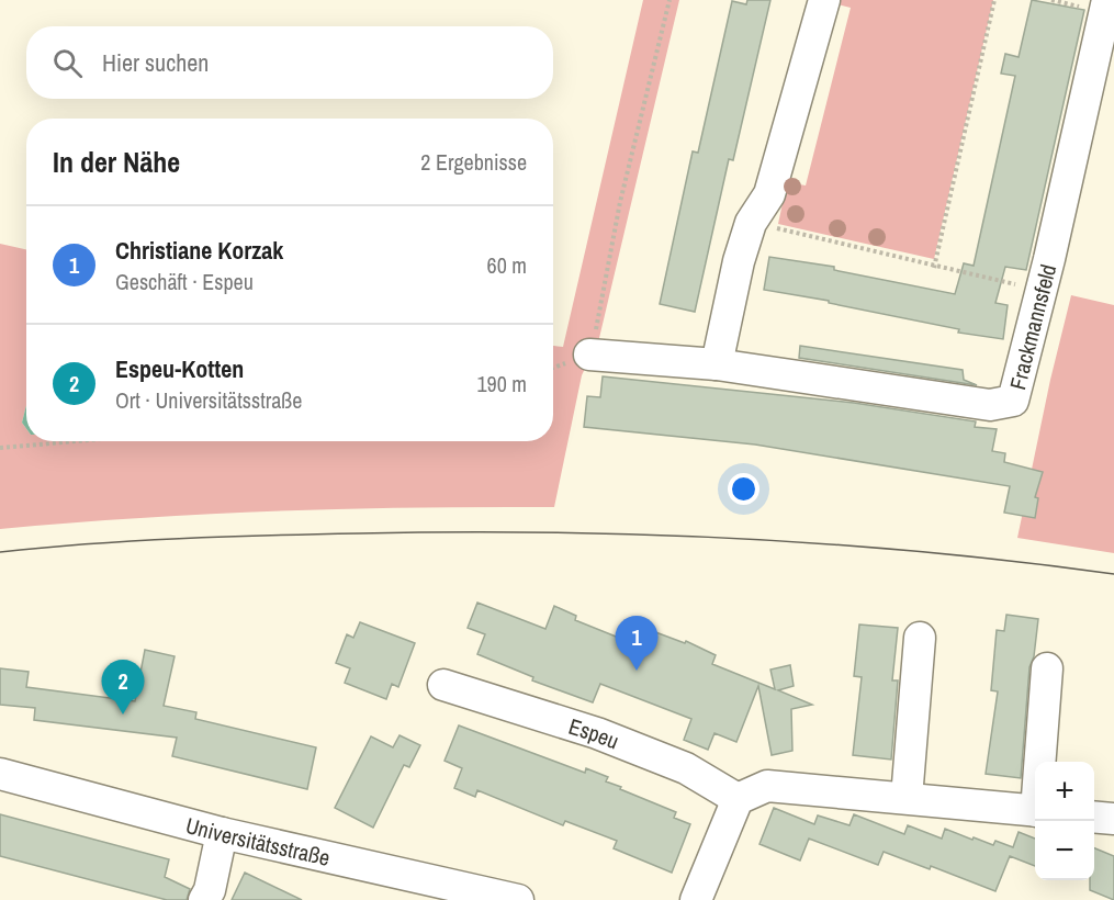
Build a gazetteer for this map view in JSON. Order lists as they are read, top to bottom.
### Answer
{
  "streets": {
    "street": ["Frackmannsfeld", "Espeu", "Universitätsstraße"]
  },
  "page": {
    "search": "Hier suchen",
    "heading": ["In der Nähe", "2 Ergebnisse"],
    "list": [
      {
        "mark": "1",
        "name": "Christiane Korzak",
        "note": "Geschäft · Espeu",
        "value": "60 m"
      },
      {
        "mark": "2",
        "name": "Espeu-Kotten",
        "note": "Ort · Universitätsstraße",
        "value": "190 m"
      }
    ],
    "pins": ["1", "2"],
    "map_buttons": ["+", "−"]
  }
}
